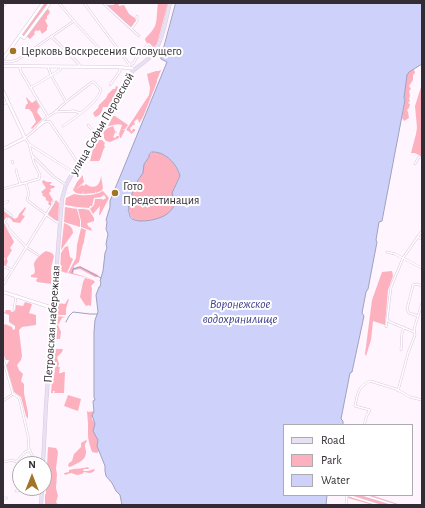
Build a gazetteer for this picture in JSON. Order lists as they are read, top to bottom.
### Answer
{
  "streets": {
    "main road": ["улица Софьи Перовской", "Петровская набережная"]
  },
  "crossings": [
    ["улица Софьи Перовской", "Петровская набережная"]
  ],
  "water": ["Воронежское водохранилище"],
  "places": ["Церковь Воскресения Словущего", "Гото Предестинация"],
  "legend": ["Road", "Park", "Water"],
  "north": "top"
}
